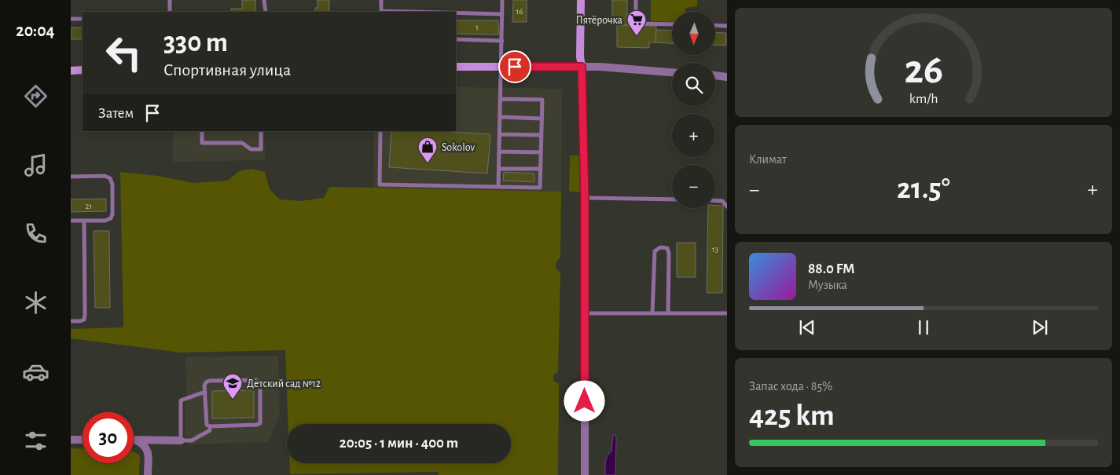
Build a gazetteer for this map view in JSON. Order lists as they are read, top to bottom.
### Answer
{
  "places": {
    "supermarket": ["Пятёрочка"],
    "shop": ["Sokolov"],
    "school or university": ["Детский сад №12"]
  },
  "house_numbers": [
    "16",
    "1",
    "21",
    "13"
  ],
  "north": "bottom",
  "page": {
    "tabs": "20:04",
    "map_buttons": ["+", "−"],
    "turn": ["330 m", "Спортивная улица"],
    "then": "Затем",
    "tile": [
      "Климат",
      ["Запас хода · 85%", "425 km"]
    ],
    "heat": ["−", "21.5°", "+"],
    "song": ["88.0 FM", "Музыка"],
    "limit": "30",
    "trip": "20:05 · 1 мин · 400 m",
    "gauge": ["26", "km/h"]
  }
}
